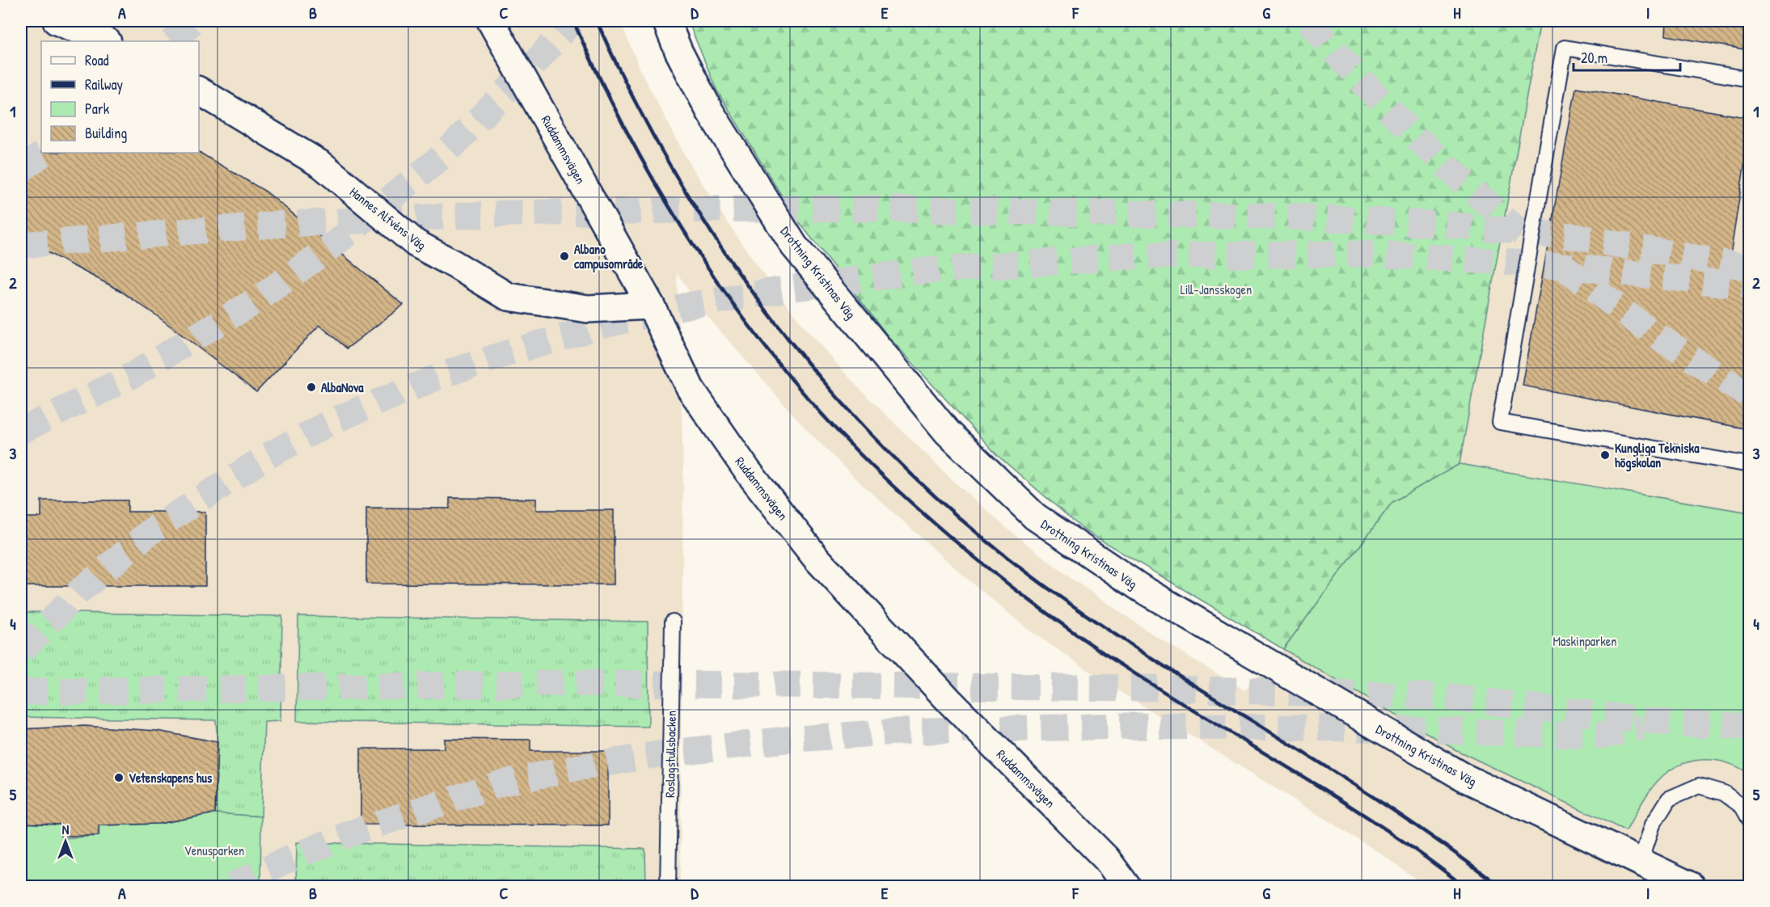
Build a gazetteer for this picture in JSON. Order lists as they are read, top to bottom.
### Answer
{
  "streets": {
    "street": ["Ruddammsvägen", "Hannes Alfvéns Väg", "Drottning Kristinas Väg"],
    "lane": ["Roslagstullsbacken"]
  },
  "crossings": [
    ["Ruddammsvägen", "Hannes Alfvéns Väg"]
  ],
  "parks": ["Lill-Jansskogen", "Maskinparken", "Venusparken"],
  "places": [
    "Albano campusområde",
    "AlbaNova",
    "Kungliga Tekniska högskolan",
    "Vetenskapens hus"
  ],
  "legend": [
    "Road",
    "Railway",
    "Park",
    "Building"
  ],
  "scale_bar": "20 m",
  "north": "top",
  "grid": {
    "columns": [
      "A",
      "B",
      "C",
      "D",
      "E",
      "F",
      "G",
      "H",
      "I"
    ],
    "rows": [
      "1",
      "2",
      "3",
      "4",
      "5"
    ]
  }
}
